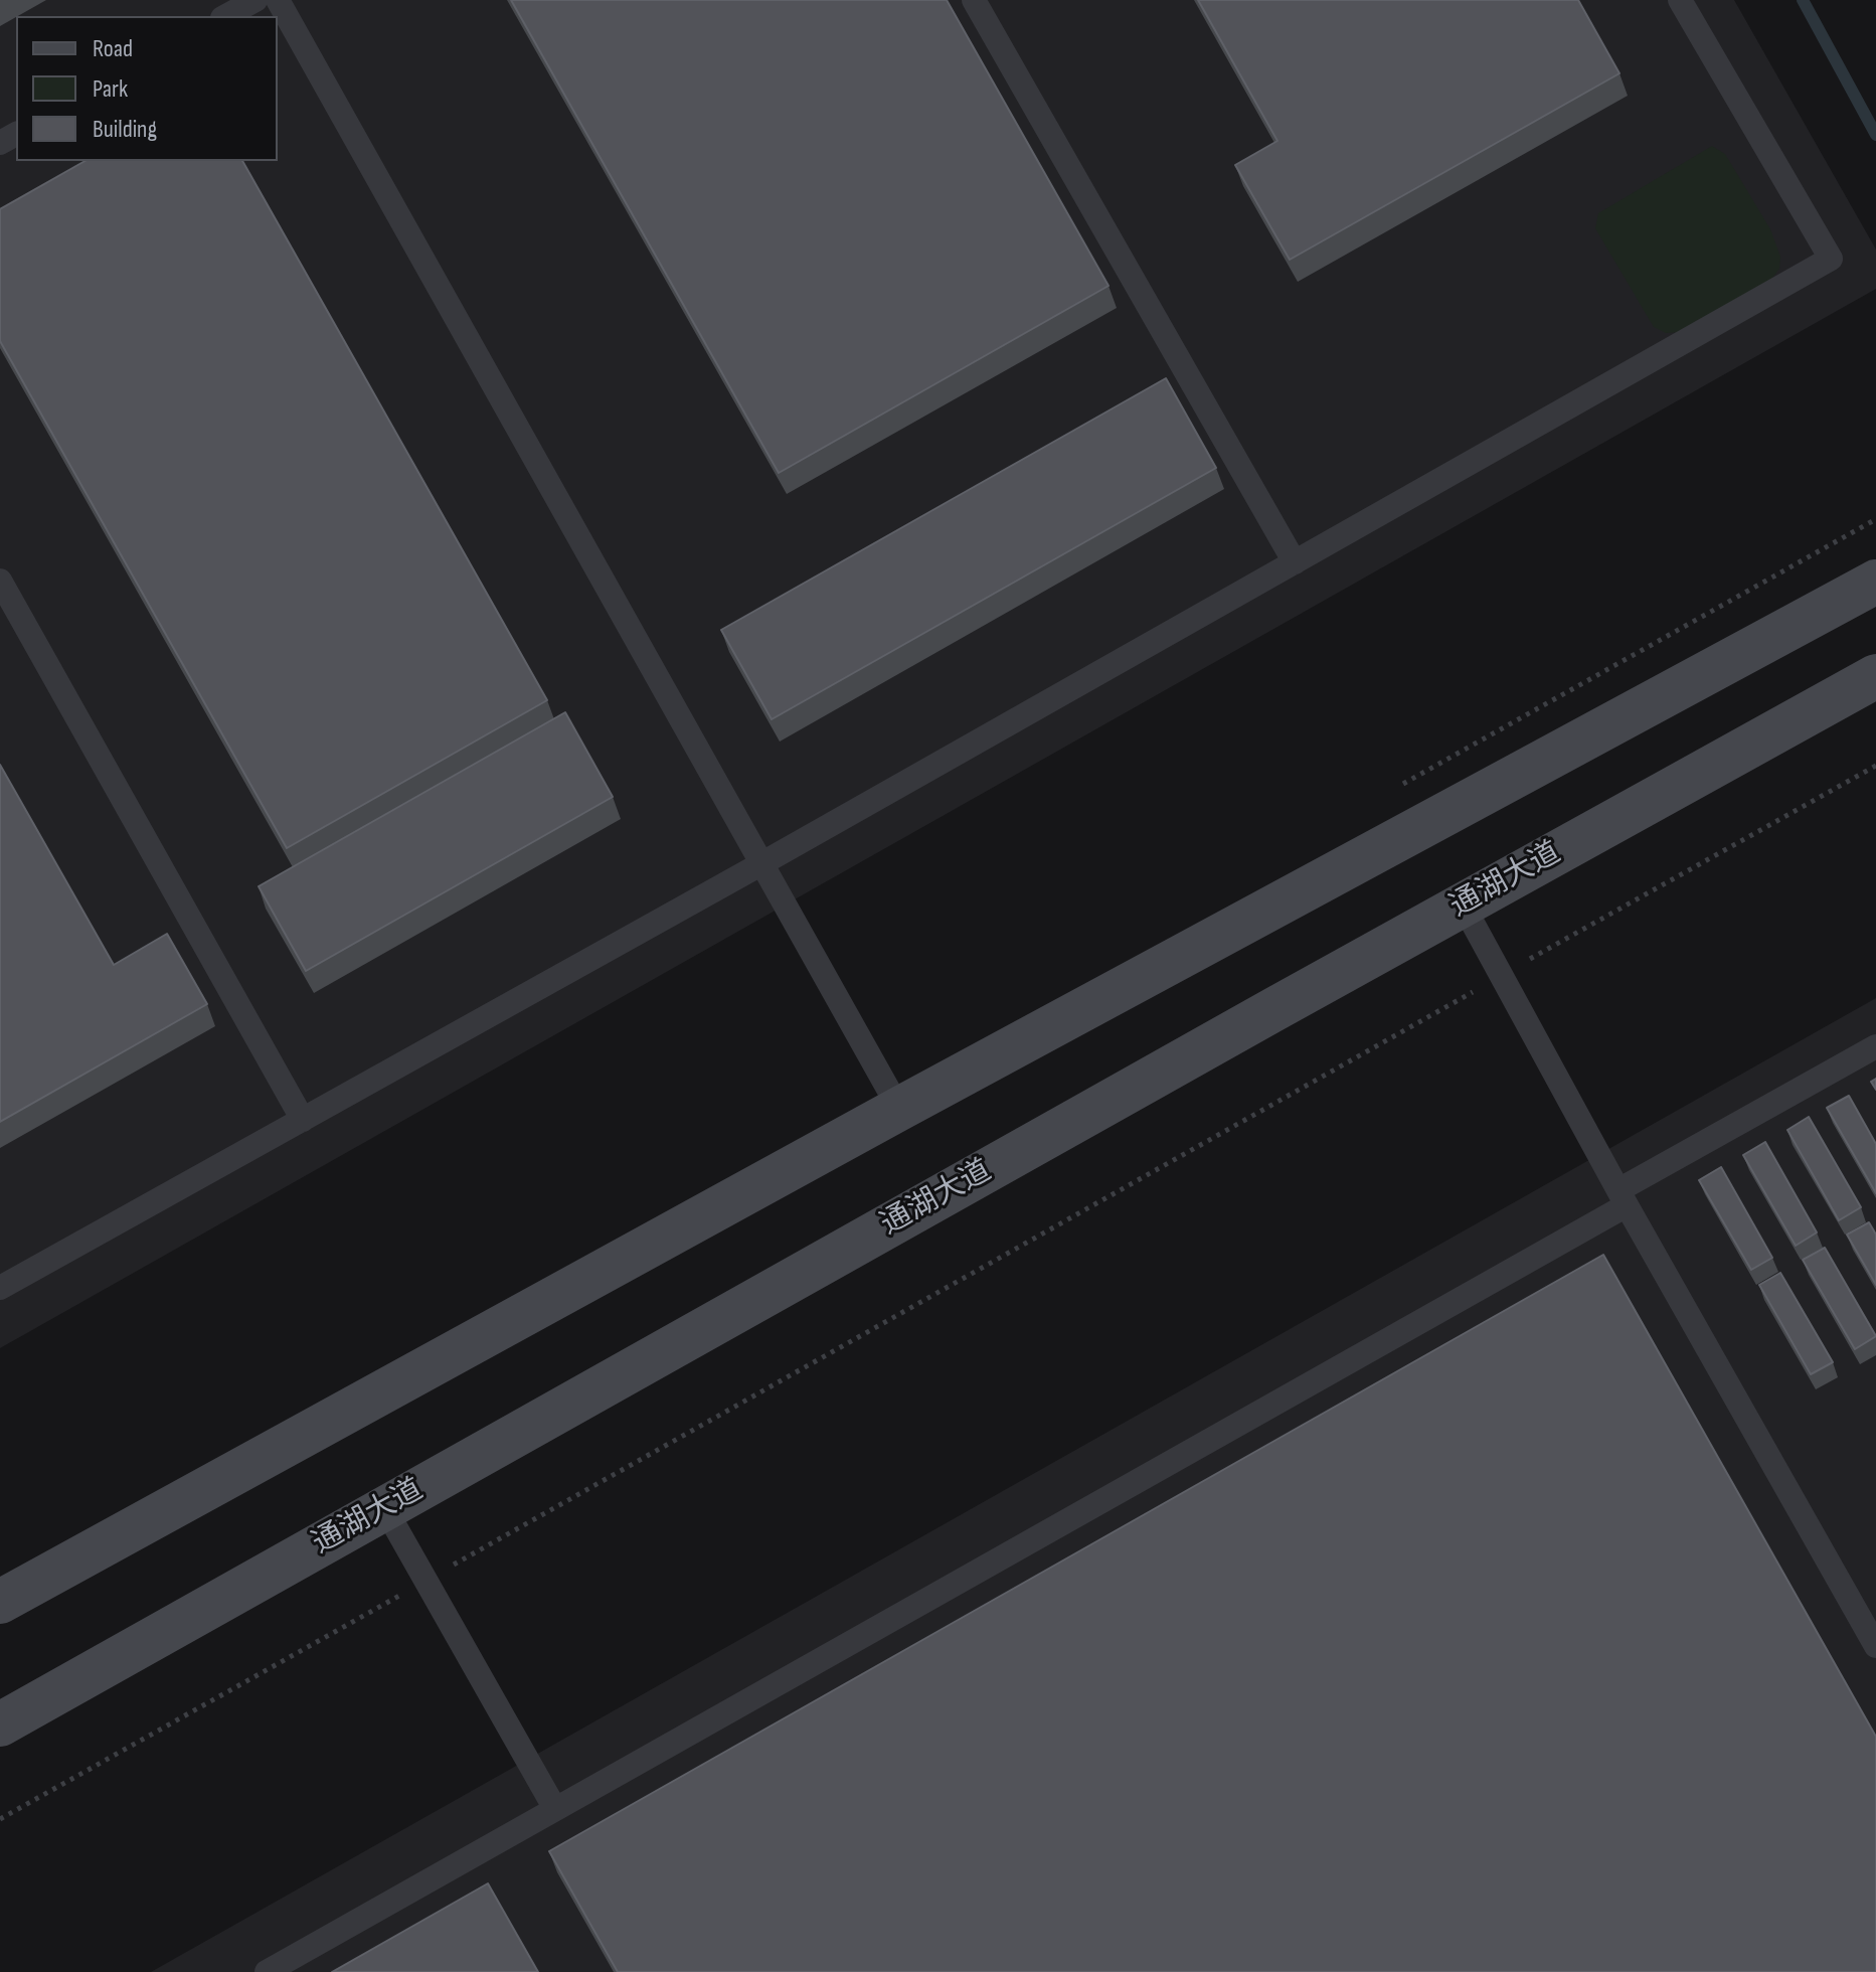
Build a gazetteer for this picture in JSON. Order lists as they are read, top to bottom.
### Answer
{
  "streets": {
    "main road": ["通湖大道"]
  },
  "legend": ["Road", "Park", "Building"]
}
